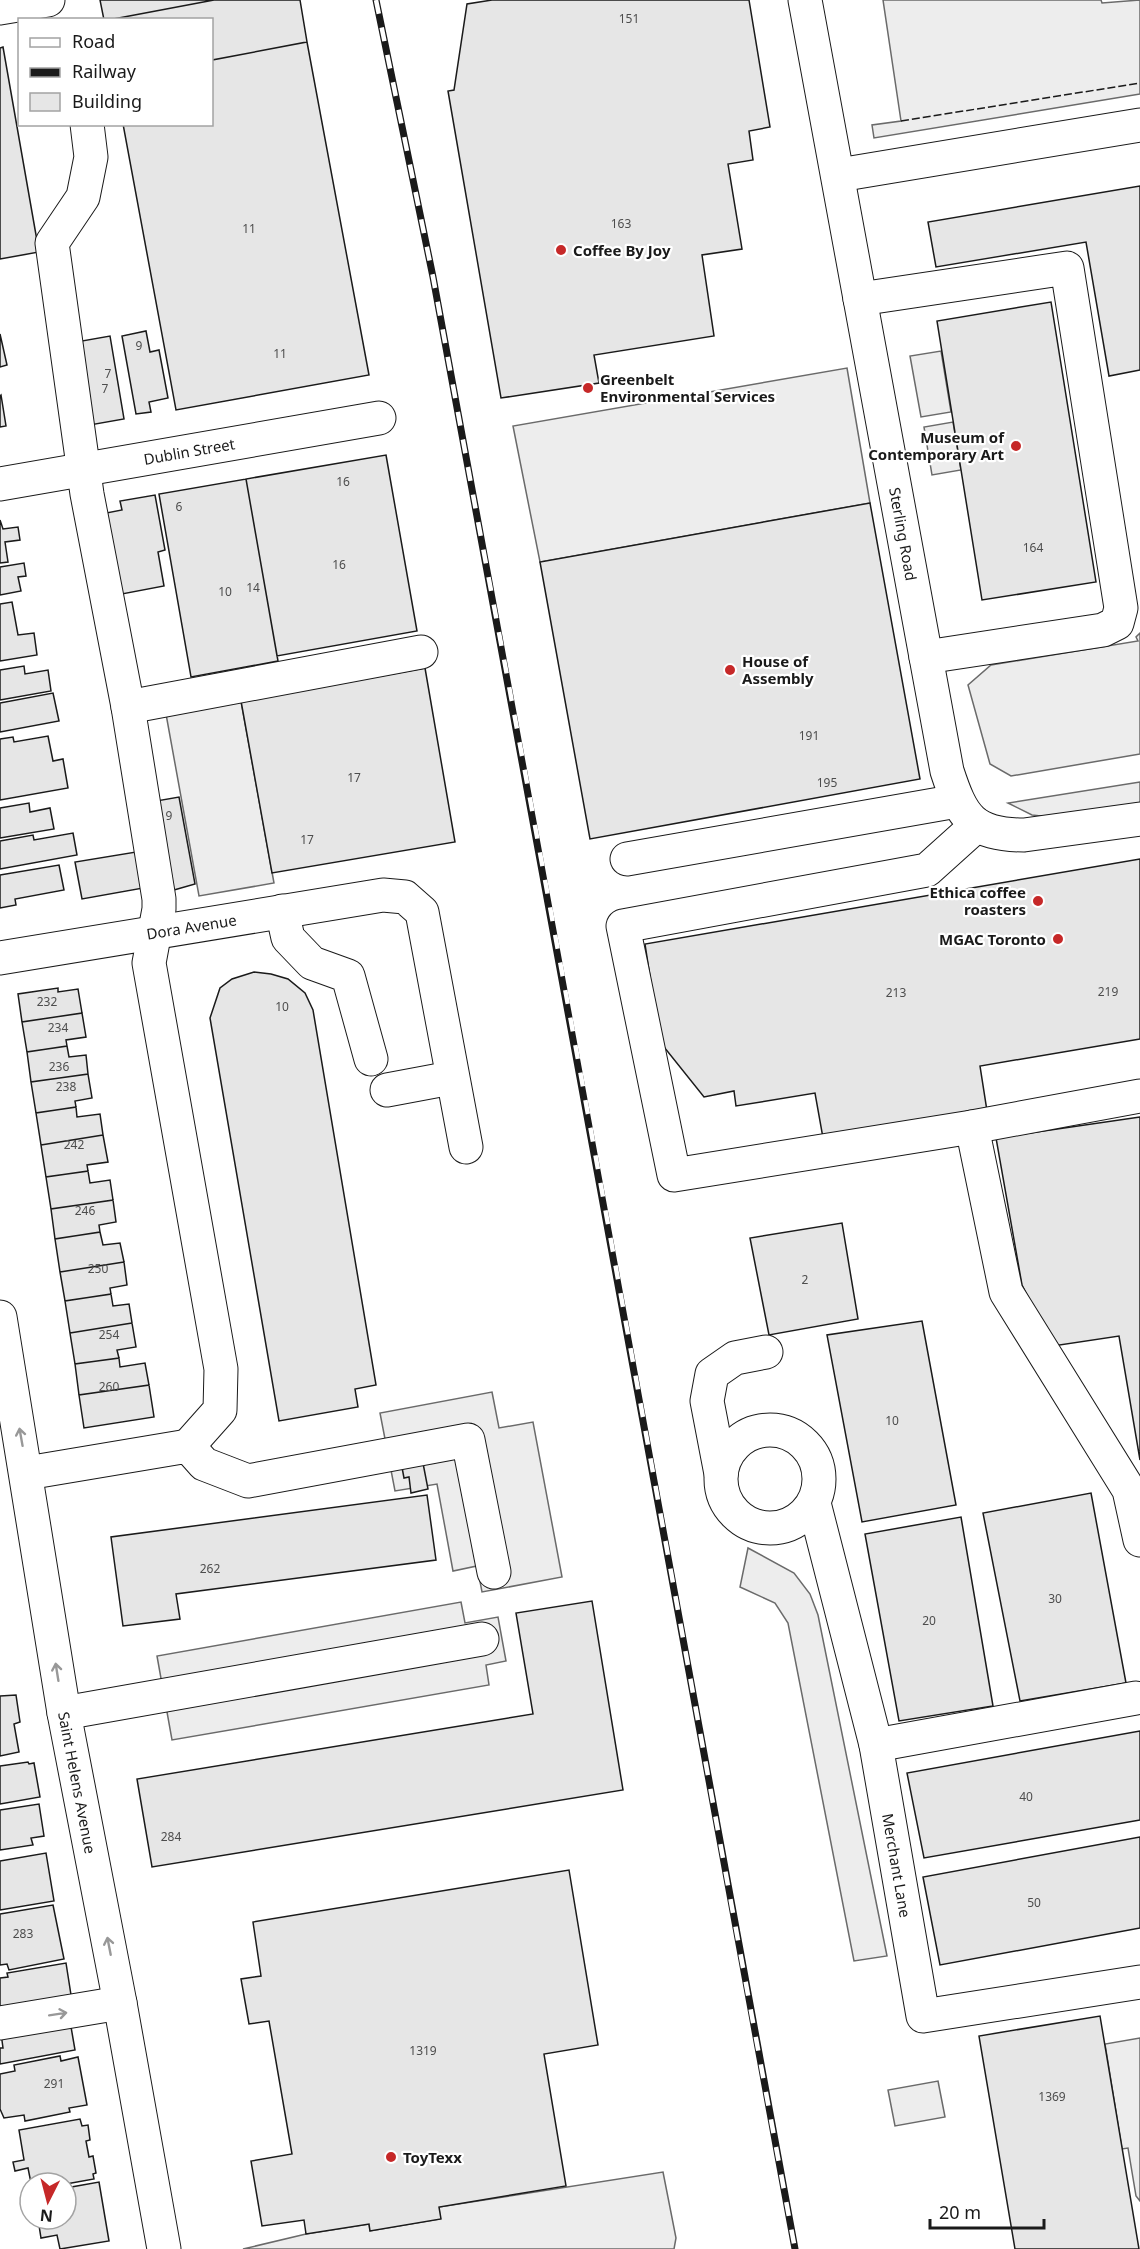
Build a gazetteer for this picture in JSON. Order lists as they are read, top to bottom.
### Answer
{
  "streets": {
    "street": [
      "Dublin Street",
      "Sterling Road",
      "Dora Avenue",
      "Saint Helens Avenue",
      "Merchant Lane"
    ]
  },
  "one_way": ["Saint Helens Avenue"],
  "places": [
    "Coffee By Joy",
    "Greenbelt Environmental Services",
    "Museum of Contemporary Art",
    "House of Assembly",
    "Ethica coffee roasters",
    "MGAC Toronto",
    "ToyTexx"
  ],
  "house_numbers": [
    "151",
    "163",
    "11",
    "9",
    "11",
    "7",
    "7",
    "16",
    "6",
    "164",
    "16",
    "14",
    "10",
    "191",
    "17",
    "195",
    "9",
    "17",
    "219",
    "213",
    "232",
    "10",
    "234",
    "236",
    "238",
    "242",
    "246",
    "250",
    "2",
    "254",
    "260",
    "10",
    "262",
    "30",
    "20",
    "40",
    "284",
    "50",
    "283",
    "1319",
    "291",
    "1369"
  ],
  "legend": ["Road", "Railway", "Building"],
  "scale_bar": "20 m",
  "north": "bottom"
}
